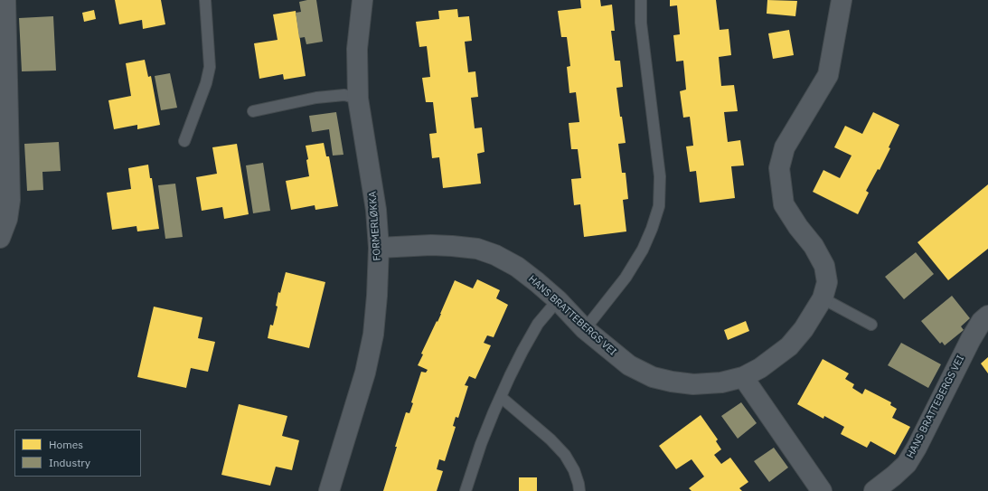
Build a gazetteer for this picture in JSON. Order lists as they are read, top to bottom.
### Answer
{
  "streets": {
    "street": ["FORMERLØKKA", "HANS BRATTEBERGS VEI"]
  },
  "crossings": [
    ["FORMERLØKKA", "HANS BRATTEBERGS VEI"]
  ],
  "legend": ["Homes", "Industry"]
}
